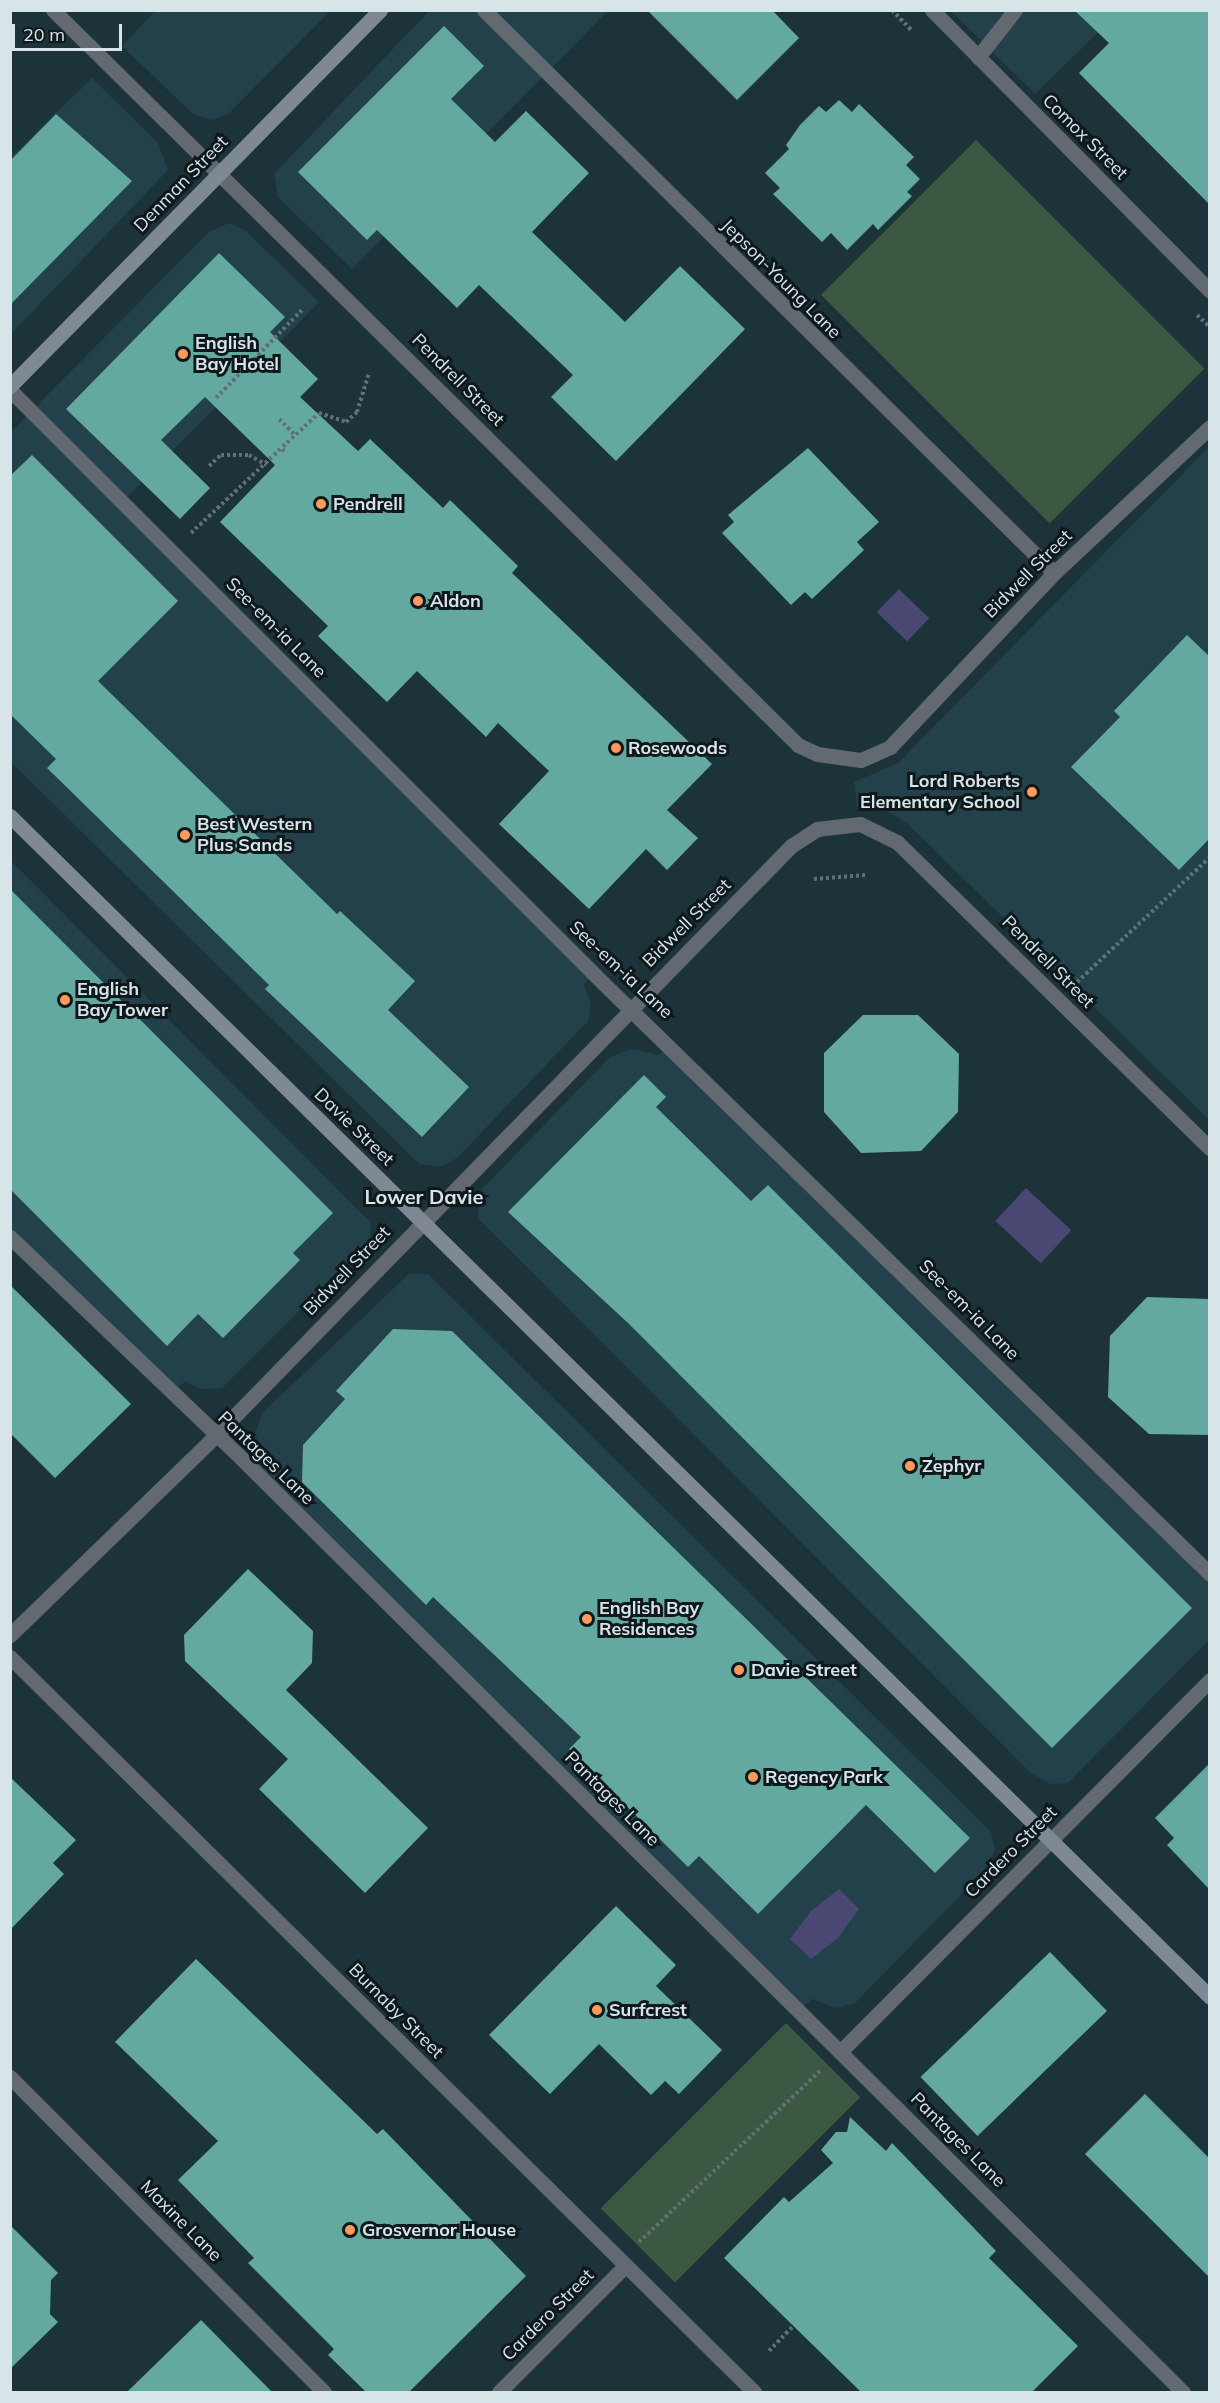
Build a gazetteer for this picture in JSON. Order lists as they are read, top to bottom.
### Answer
{
  "streets": {
    "main road": ["Denman Street", "Davie Street"],
    "street": [
      "Comox Street",
      "Jepson-Young Lane",
      "Pendrell Street",
      "Bidwell Street",
      "See-em-ia Lane",
      "Pantages Lane",
      "Cardero Street",
      "Burnaby Street",
      "Maxine Lane"
    ]
  },
  "crossings": [
    ["Denman Street", "Pendrell Street"],
    ["Denman Street", "See-em-ia Lane"],
    ["Jepson-Young Lane", "Bidwell Street"],
    ["Pendrell Street", "Bidwell Street"],
    ["Bidwell Street", "See-em-ia Lane"],
    ["Bidwell Street", "Davie Street"],
    ["Bidwell Street", "Pantages Lane"],
    ["Davie Street", "Cardero Street"],
    ["Pantages Lane", "Cardero Street"],
    ["Cardero Street", "Burnaby Street"]
  ],
  "districts": ["Lower Davie"],
  "places": [
    "English Bay Hotel",
    "Pendrell",
    "Aldon",
    "Rosewoods",
    "Lord Roberts Elementary School",
    "Best Western Plus Sands",
    "English Bay Tower",
    "Zephyr",
    "English Bay Residences",
    "Davie Street",
    "Regency Park",
    "Surfcrest",
    "Grosvernor House"
  ],
  "scale_bar": "20 m"
}
